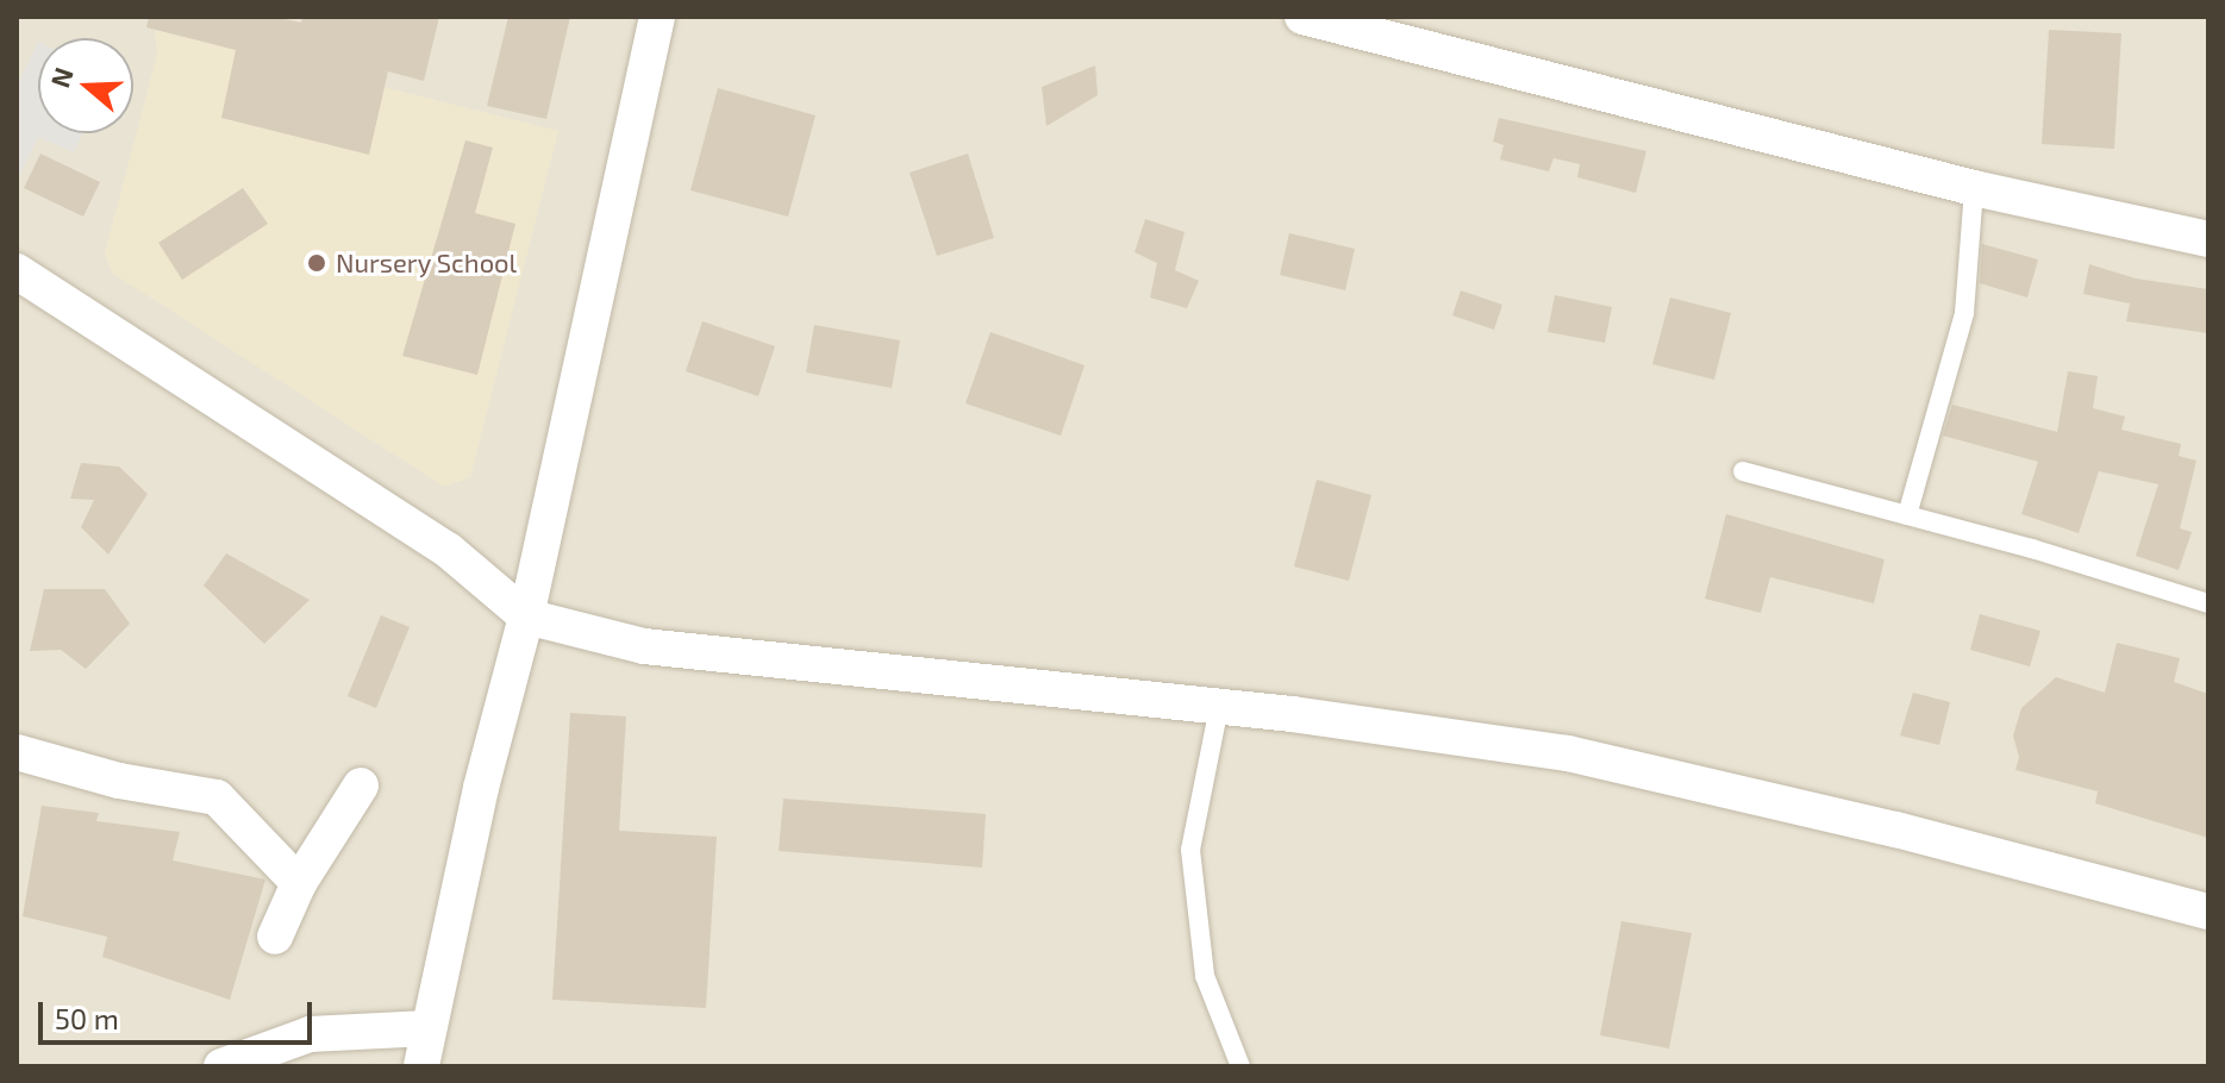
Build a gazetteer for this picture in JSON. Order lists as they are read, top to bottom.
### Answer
{
  "places": ["Nursery School"],
  "scale_bar": "50 m",
  "north": "left"
}
